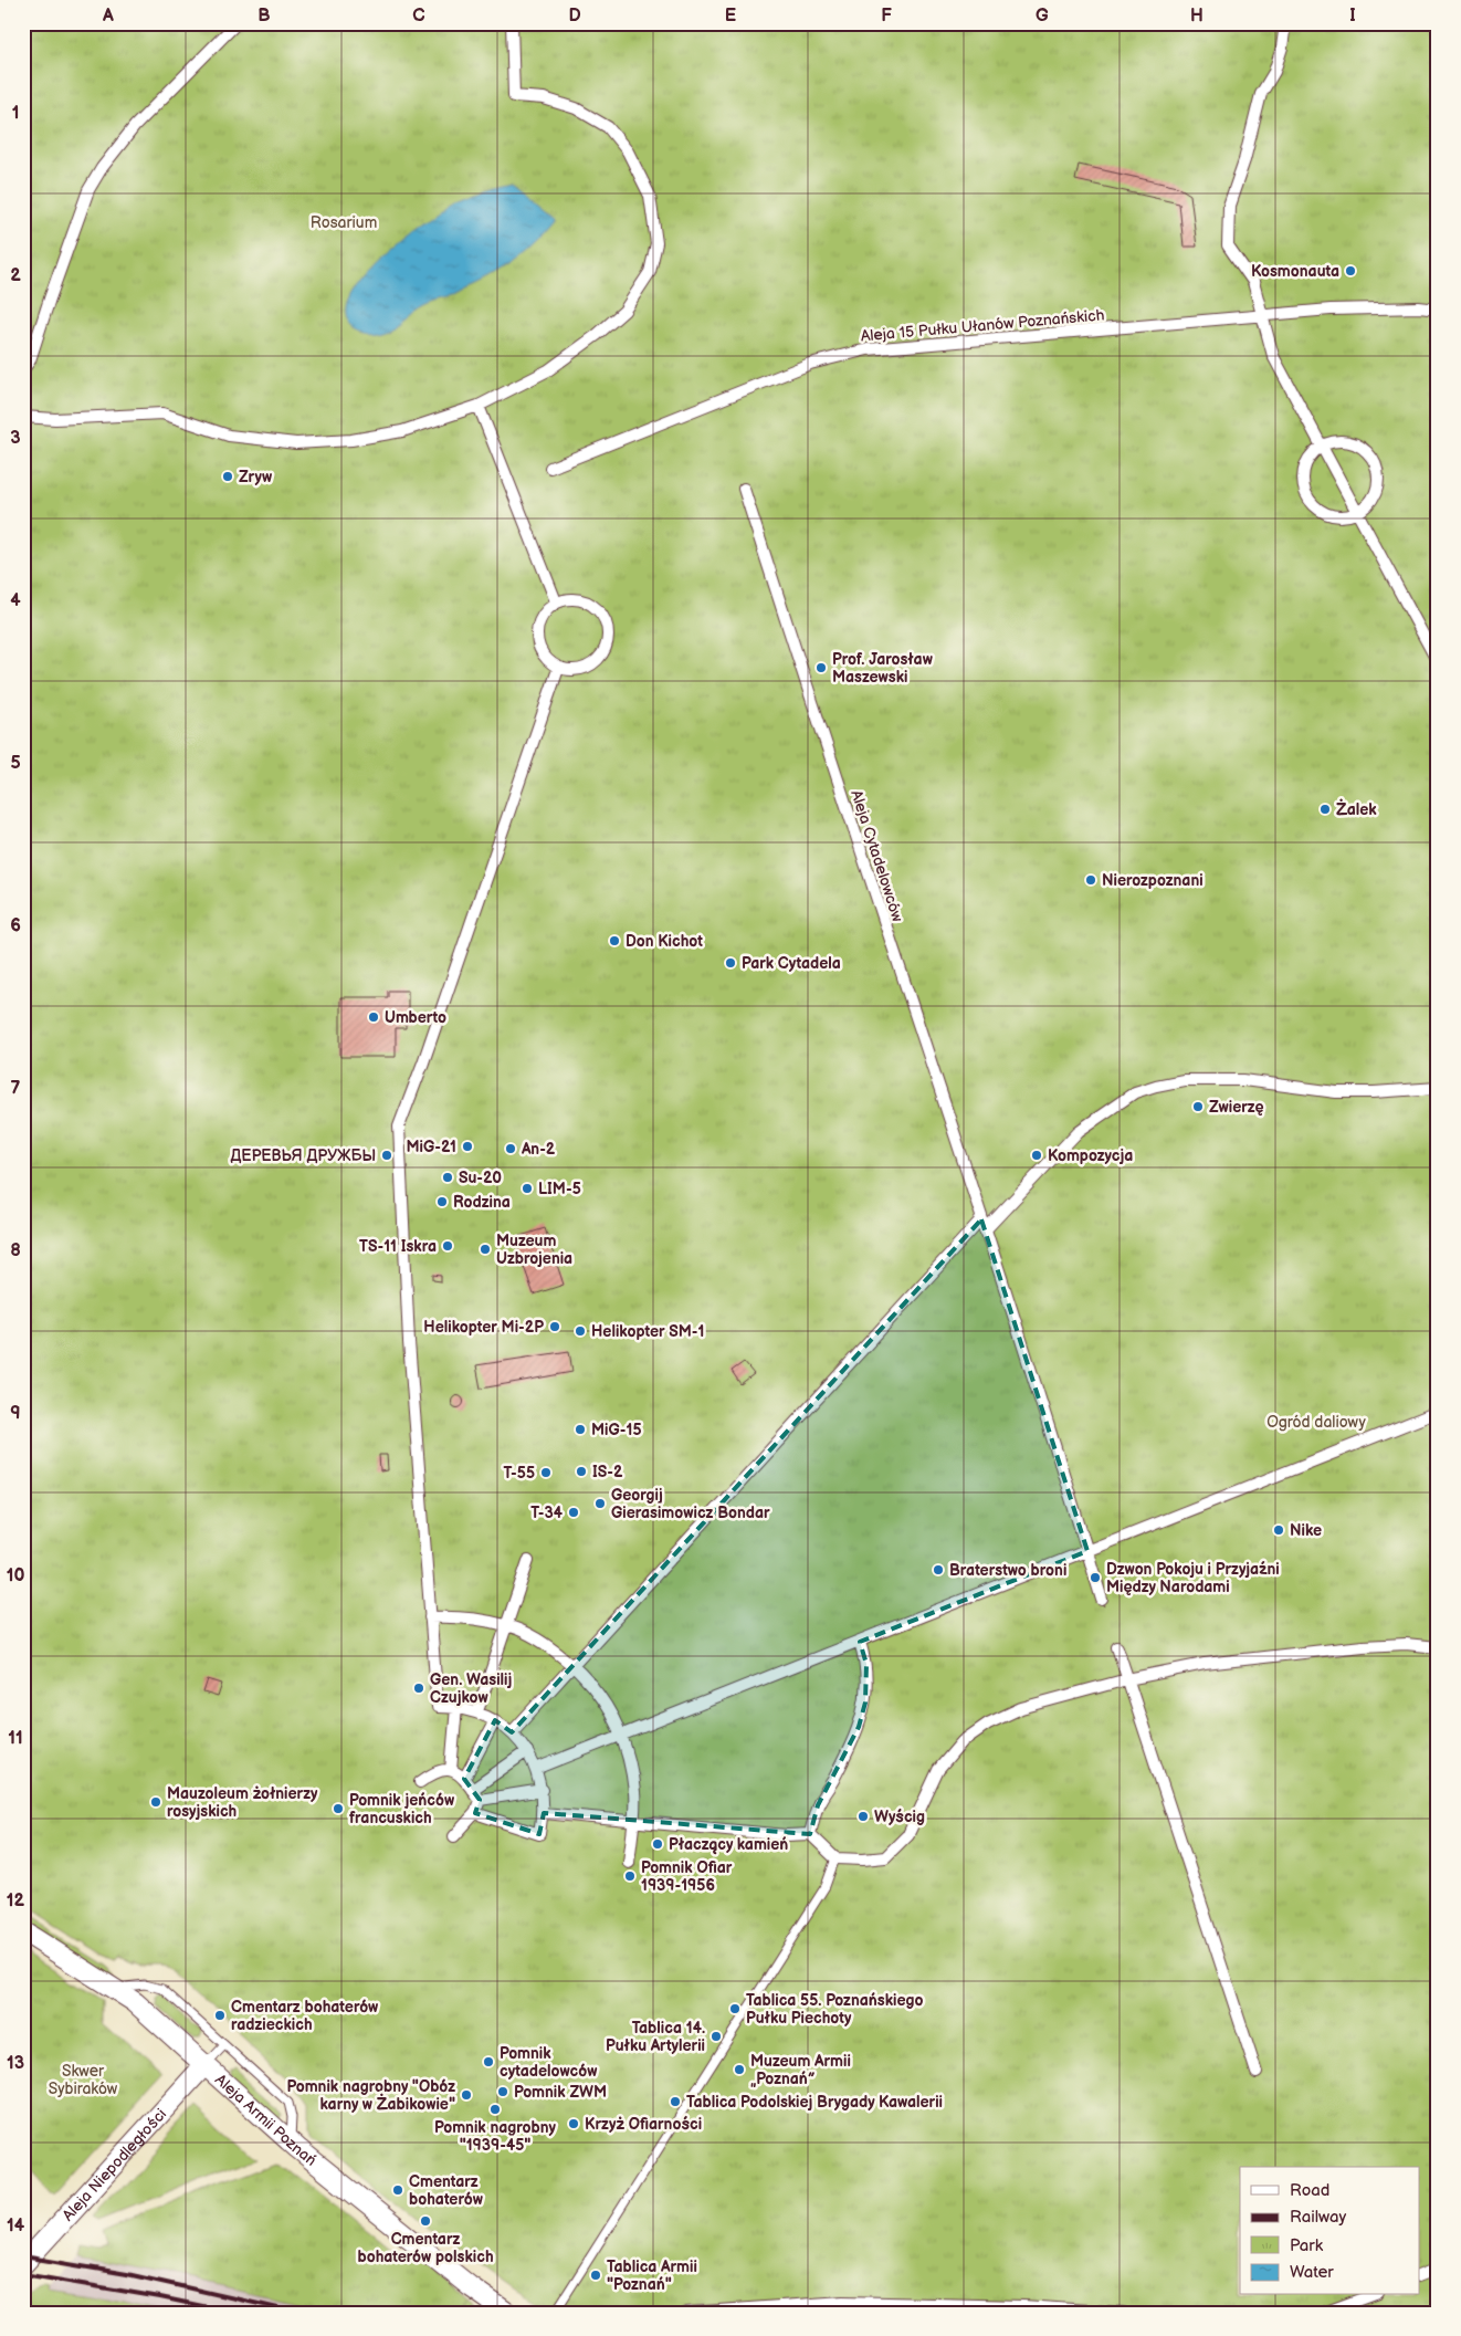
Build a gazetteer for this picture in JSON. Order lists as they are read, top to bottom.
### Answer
{
  "streets": {
    "street": [
      "Aleja 15 Pułku Ułanów Poznańskich",
      "Aleja Cytadelowców",
      "Aleja Armii Poznań",
      "Aleja Niepodległości"
    ]
  },
  "crossings": [
    ["Aleja Armii Poznań", "Aleja Niepodległości"]
  ],
  "parks": ["Rosarium", "Ogród daliowy", "Skwer Sybiraków"],
  "places": [
    "Kosmonauta",
    "Zryw",
    "Prof. Jarosław Maszewski",
    "Żalek",
    "Nierozpoznani",
    "Don Kichot",
    "Park Cytadela",
    "Umberto",
    "Zwierzę",
    "MiG-21",
    "An-2",
    "ДЕРЕВЬЯ ДРУЖБЫ",
    "Kompozycja",
    "Su-20",
    "LIM-5",
    "Rodzina",
    "TS-11 Iskra",
    "Muzeum Uzbrojenia",
    "Helikopter Mi-2P",
    "Helikopter SM-1",
    "MiG-15",
    "IS-2",
    "T-55",
    "Georgij Gierasimowicz Bondar",
    "T-34",
    "Nike",
    "Braterstwo broni",
    "Dzwon Pokoju i Przyjaźni Między Narodami",
    "Gen. Wasilij Czujkow",
    "Mauzoleum żołnierzy rosyjskich",
    "Pomnik jeńców francuskich",
    "Wyścig",
    "Płaczący kamień",
    "Pomnik Ofiar 1939-1956",
    "Tablica 55. Poznańskiego Pułku Piechoty",
    "Cmentarz bohaterów radzieckich",
    "Tablica 14. Pułku Artylerii",
    "Pomnik cytadelowców",
    "Muzeum Armii „Poznań”",
    "Pomnik ZWM",
    "Pomnik nagrobny \"Obóz karny w Żabikowie\"",
    "Tablica Podolskiej Brygady Kawalerii",
    "Pomnik nagrobny \"1939-45\"",
    "Krzyż Ofiarności",
    "Cmentarz bohaterów",
    "Cmentarz bohaterów polskich",
    "Tablica Armii \"Poznań\""
  ],
  "legend": [
    "Road",
    "Railway",
    "Park",
    "Water"
  ],
  "grid": {
    "columns": [
      "A",
      "B",
      "C",
      "D",
      "E",
      "F",
      "G",
      "H",
      "I"
    ],
    "rows": [
      "1",
      "2",
      "3",
      "4",
      "5",
      "6",
      "7",
      "8",
      "9",
      "10",
      "11",
      "12",
      "13",
      "14"
    ]
  }
}
